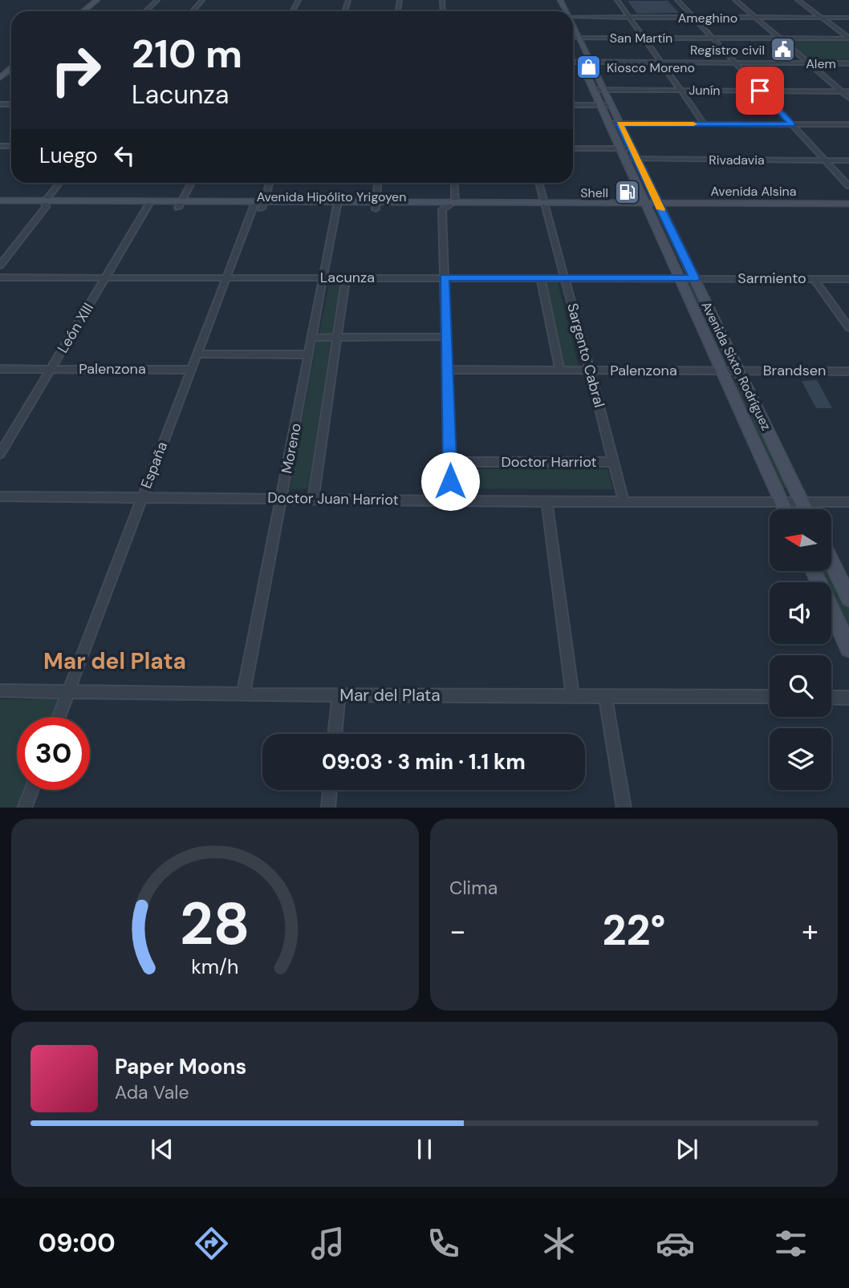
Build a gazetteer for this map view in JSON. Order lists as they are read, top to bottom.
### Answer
{
  "streets": {
    "main road": ["Avenida Alsina", "Avenida Hipólito Yrigoyen", "Avenida Sixto Rodríguez"],
    "street": [
      "Ameghino",
      "San Martín",
      "Alem",
      "Junín",
      "Rivadavia",
      "Lacunza",
      "Sarmiento",
      "León XIII",
      "Sargento Cabral",
      "Palenzona",
      "Brandsen",
      "Moreno",
      "Doctor Harriot",
      "España",
      "Doctor Juan Harriot",
      "Mar del Plata"
    ]
  },
  "crossings": [
    ["Alem", "Avenida Sixto Rodríguez"],
    ["Junín", "Avenida Sixto Rodríguez"],
    ["Rivadavia", "Avenida Sixto Rodríguez"],
    ["Avenida Alsina", "Avenida Hipólito Yrigoyen"],
    ["Avenida Alsina", "Avenida Sixto Rodríguez"],
    ["Avenida Hipólito Yrigoyen", "León XIII"],
    ["Avenida Hipólito Yrigoyen", "Sargento Cabral"],
    ["Avenida Hipólito Yrigoyen", "Avenida Sixto Rodríguez"],
    ["Avenida Hipólito Yrigoyen", "Moreno"],
    ["Avenida Hipólito Yrigoyen", "España"],
    ["Lacunza", "Sarmiento"],
    ["Lacunza", "León XIII"],
    ["Lacunza", "Sargento Cabral"],
    ["Lacunza", "Avenida Sixto Rodríguez"],
    ["Lacunza", "Moreno"],
    ["Lacunza", "España"],
    ["Sarmiento", "Avenida Sixto Rodríguez"],
    ["León XIII", "Palenzona"],
    ["Sargento Cabral", "Palenzona"],
    ["Sargento Cabral", "Doctor Harriot"],
    ["Sargento Cabral", "Doctor Juan Harriot"],
    ["Avenida Sixto Rodríguez", "Palenzona"],
    ["Avenida Sixto Rodríguez", "Brandsen"],
    ["Avenida Sixto Rodríguez", "Doctor Juan Harriot"],
    ["Palenzona", "Brandsen"],
    ["Palenzona", "España"],
    ["Moreno", "Doctor Juan Harriot"],
    ["Moreno", "Mar del Plata"],
    ["España", "Doctor Juan Harriot"],
    ["España", "Mar del Plata"]
  ],
  "districts": ["Mar del Plata"],
  "places": {
    "public building": ["Registro civil"],
    "shop": ["Kiosco Moreno"],
    "fuel station": ["Shell"]
  },
  "north": "left",
  "page": {
    "turn": ["210 m", "Lacunza"],
    "then": "Luego",
    "limit": "30",
    "trip": "09:03 · 3 min · 1.1 km",
    "tile": "Clima",
    "heat": ["−", "22°", "+"],
    "song": ["Paper Moons", "Ada Vale"],
    "tabs": "09:00",
    "gauge": ["28", "km/h"]
  }
}
